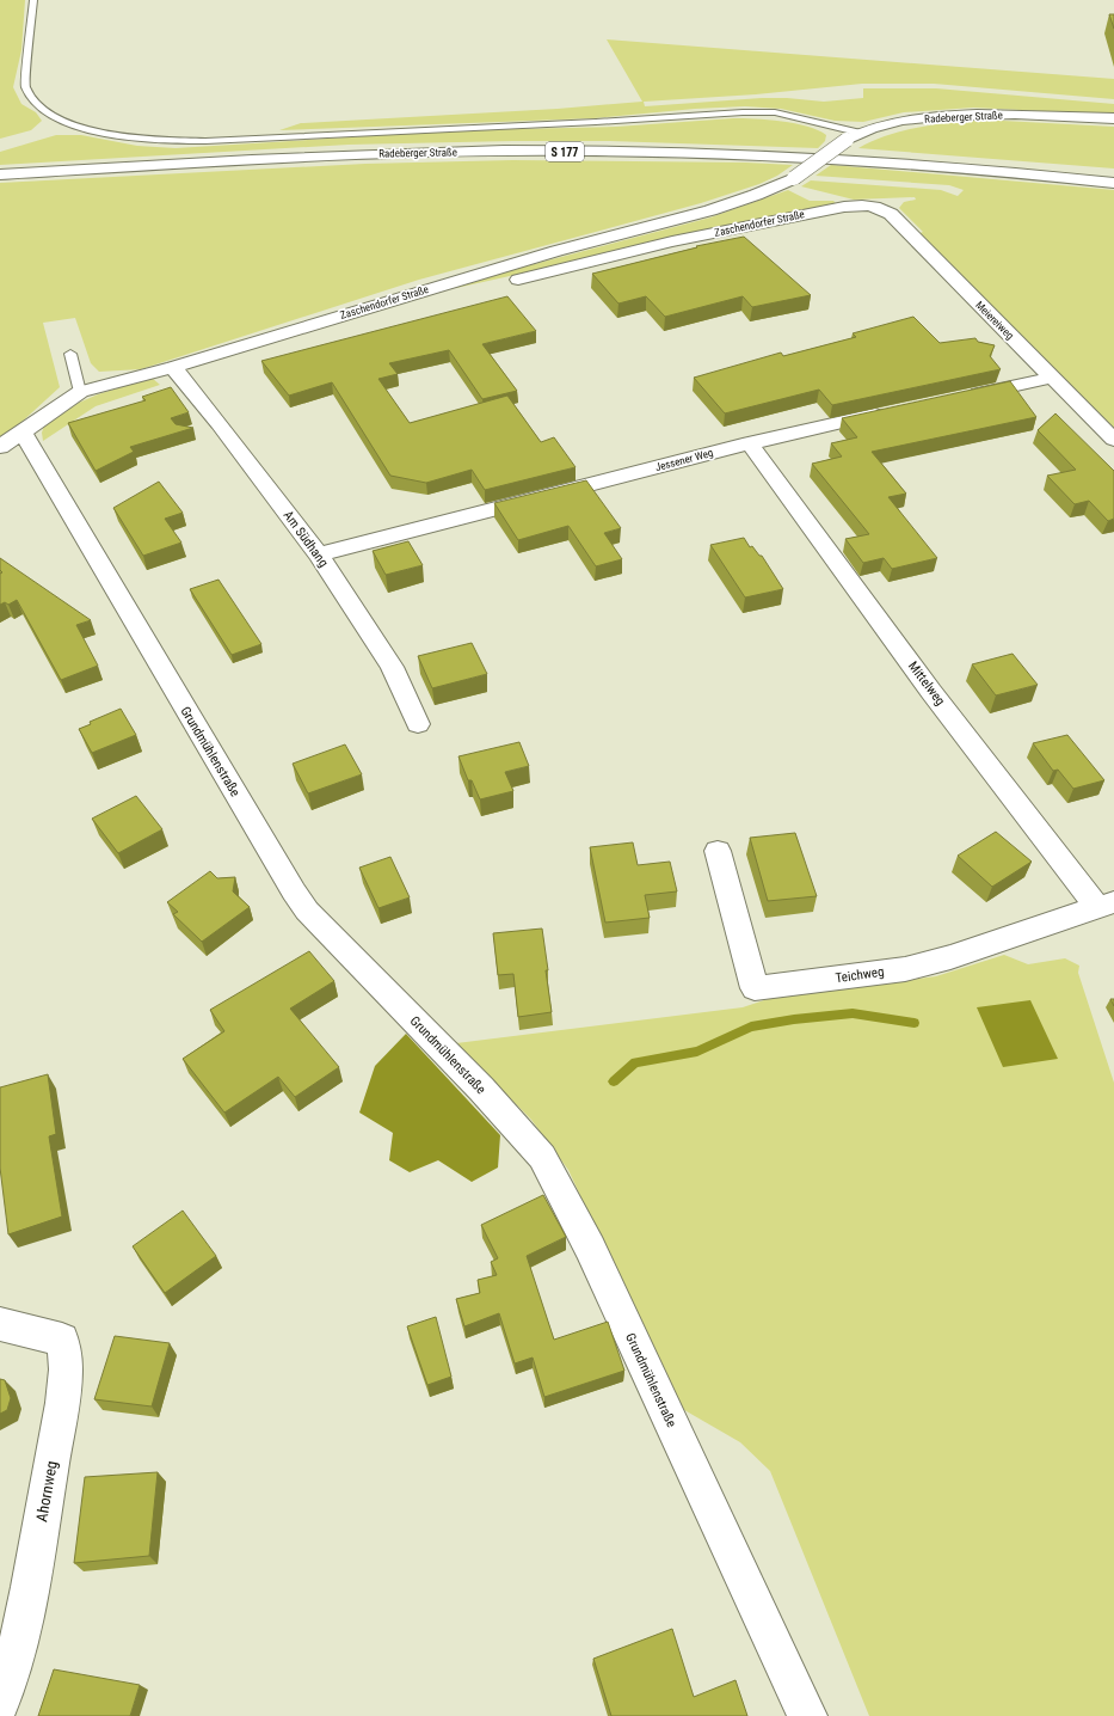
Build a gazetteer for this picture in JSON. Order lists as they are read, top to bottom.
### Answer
{
  "streets": {
    "main road": [
      "Radeberger Straße",
      "S 177",
      "Zaschendorfer Straße",
      "Meiereiweg",
      "Jessener Weg",
      "Am Südhang",
      "Mittelweg",
      "Grundmühlenstraße",
      "Teichweg",
      "Ahornweg"
    ]
  },
  "crossings": [
    ["Radeberger Straße", "Zaschendorfer Straße"],
    ["Zaschendorfer Straße", "Meiereiweg"],
    ["Zaschendorfer Straße", "Am Südhang"],
    ["Zaschendorfer Straße", "Grundmühlenstraße"],
    ["Jessener Weg", "Am Südhang"],
    ["Jessener Weg", "Mittelweg"],
    ["Mittelweg", "Teichweg"]
  ]
}
